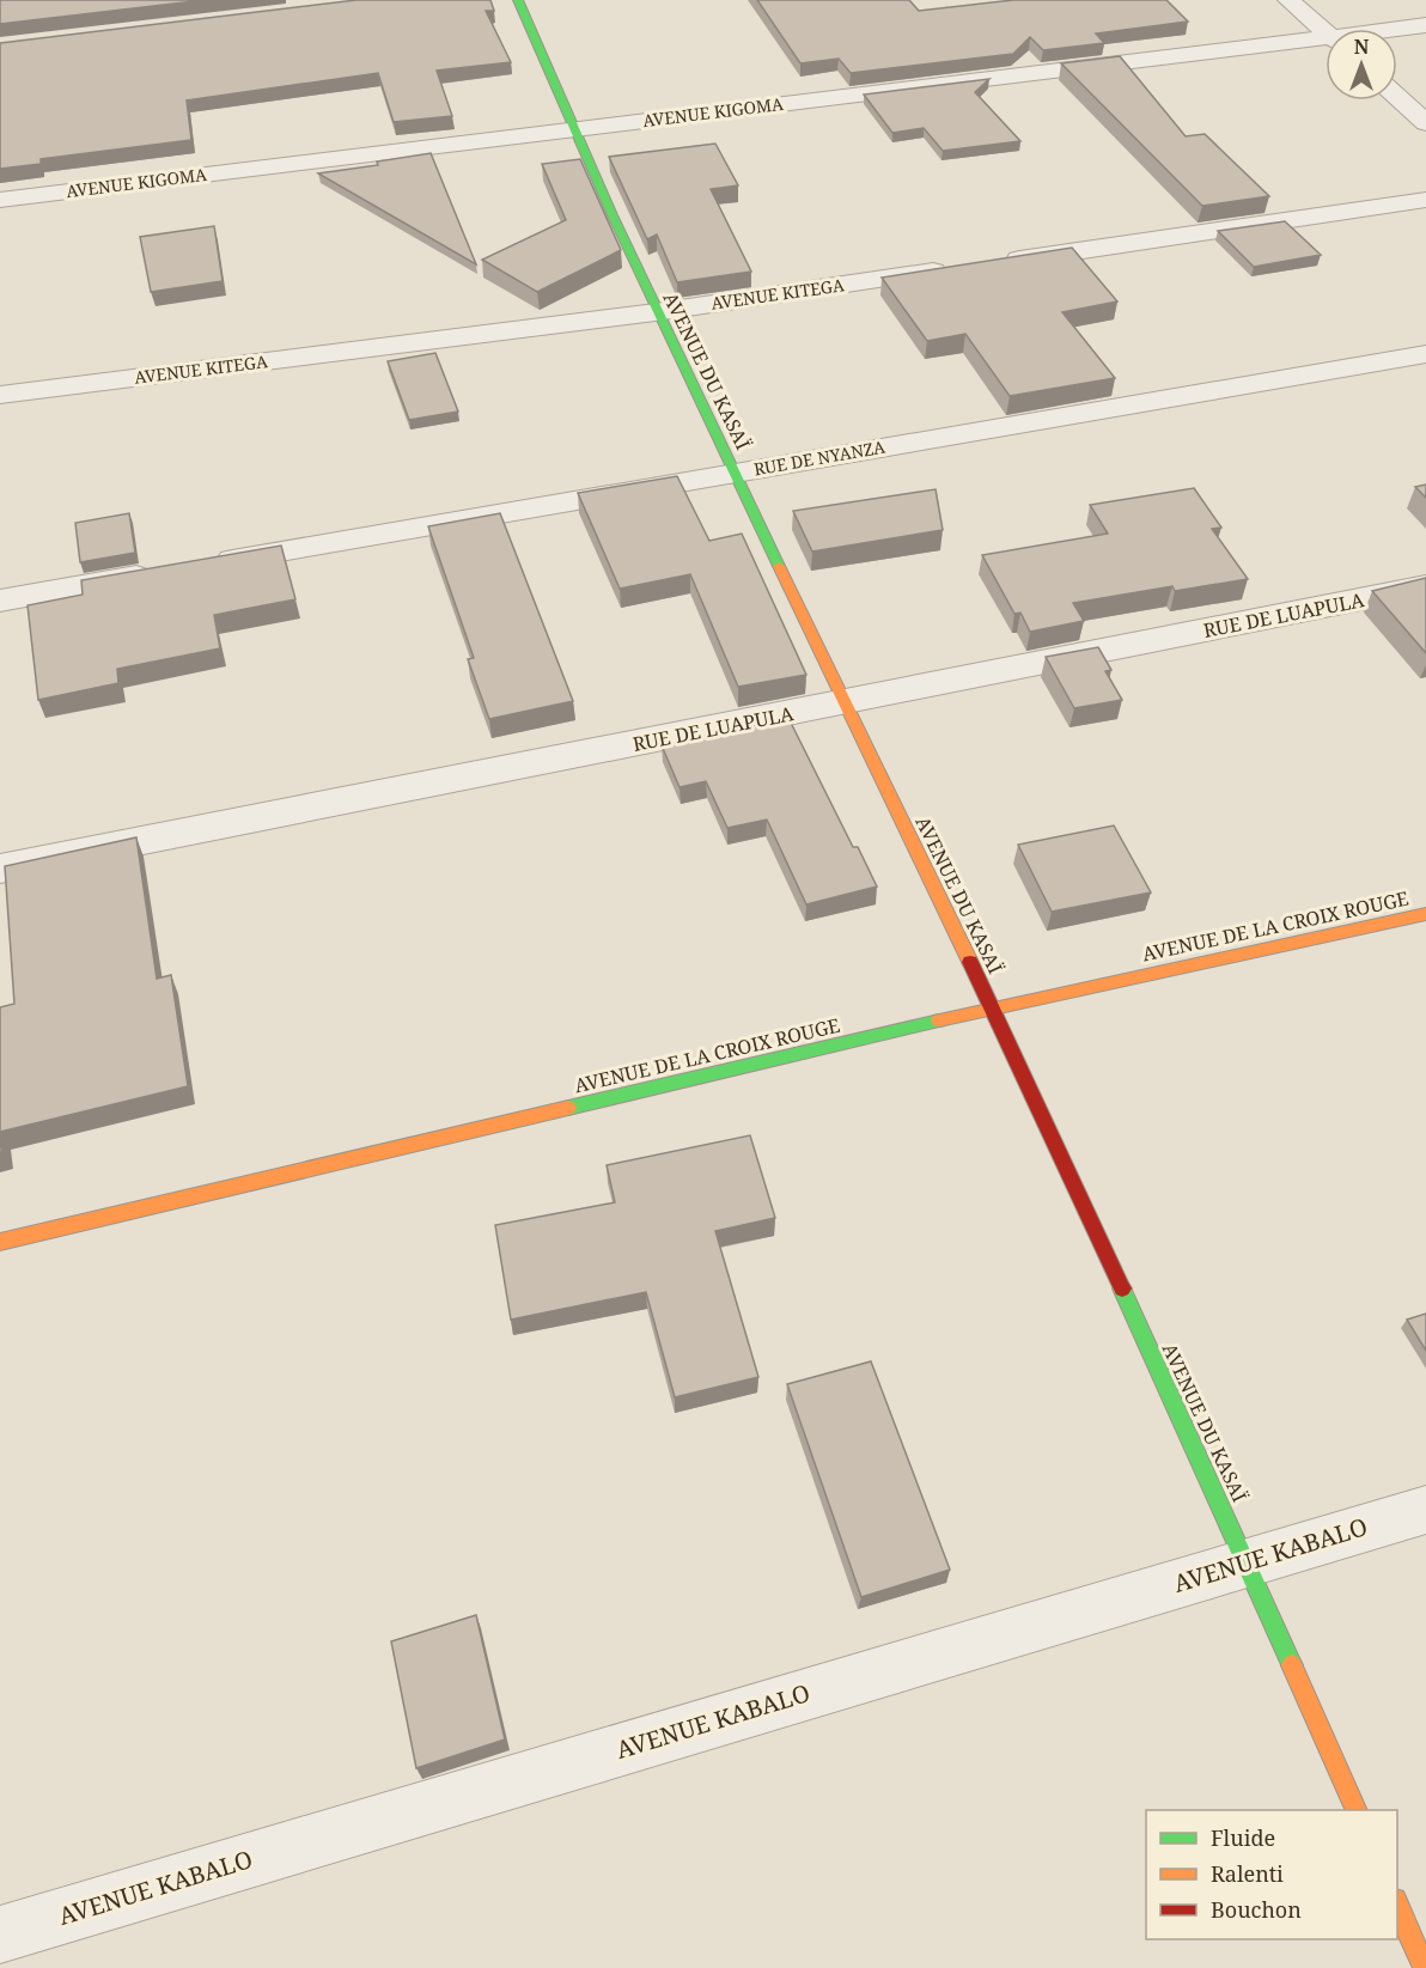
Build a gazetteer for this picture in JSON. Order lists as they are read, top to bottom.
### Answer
{
  "streets": {
    "street": [
      "AVENUE KIGOMA",
      "AVENUE KITEGA",
      "AVENUE DU KASAÏ",
      "RUE DE NYANZA",
      "RUE DE LUAPULA",
      "AVENUE DE LA CROIX ROUGE",
      "AVENUE KABALO"
    ]
  },
  "crossings": [
    ["AVENUE KIGOMA", "AVENUE DU KASAÏ"],
    ["AVENUE KITEGA", "AVENUE DU KASAÏ"],
    ["AVENUE DU KASAÏ", "RUE DE NYANZA"],
    ["AVENUE DU KASAÏ", "RUE DE LUAPULA"],
    ["AVENUE DU KASAÏ", "AVENUE DE LA CROIX ROUGE"],
    ["AVENUE DU KASAÏ", "AVENUE KABALO"]
  ],
  "legend": ["Fluide", "Ralenti", "Bouchon"],
  "north": "top"
}
